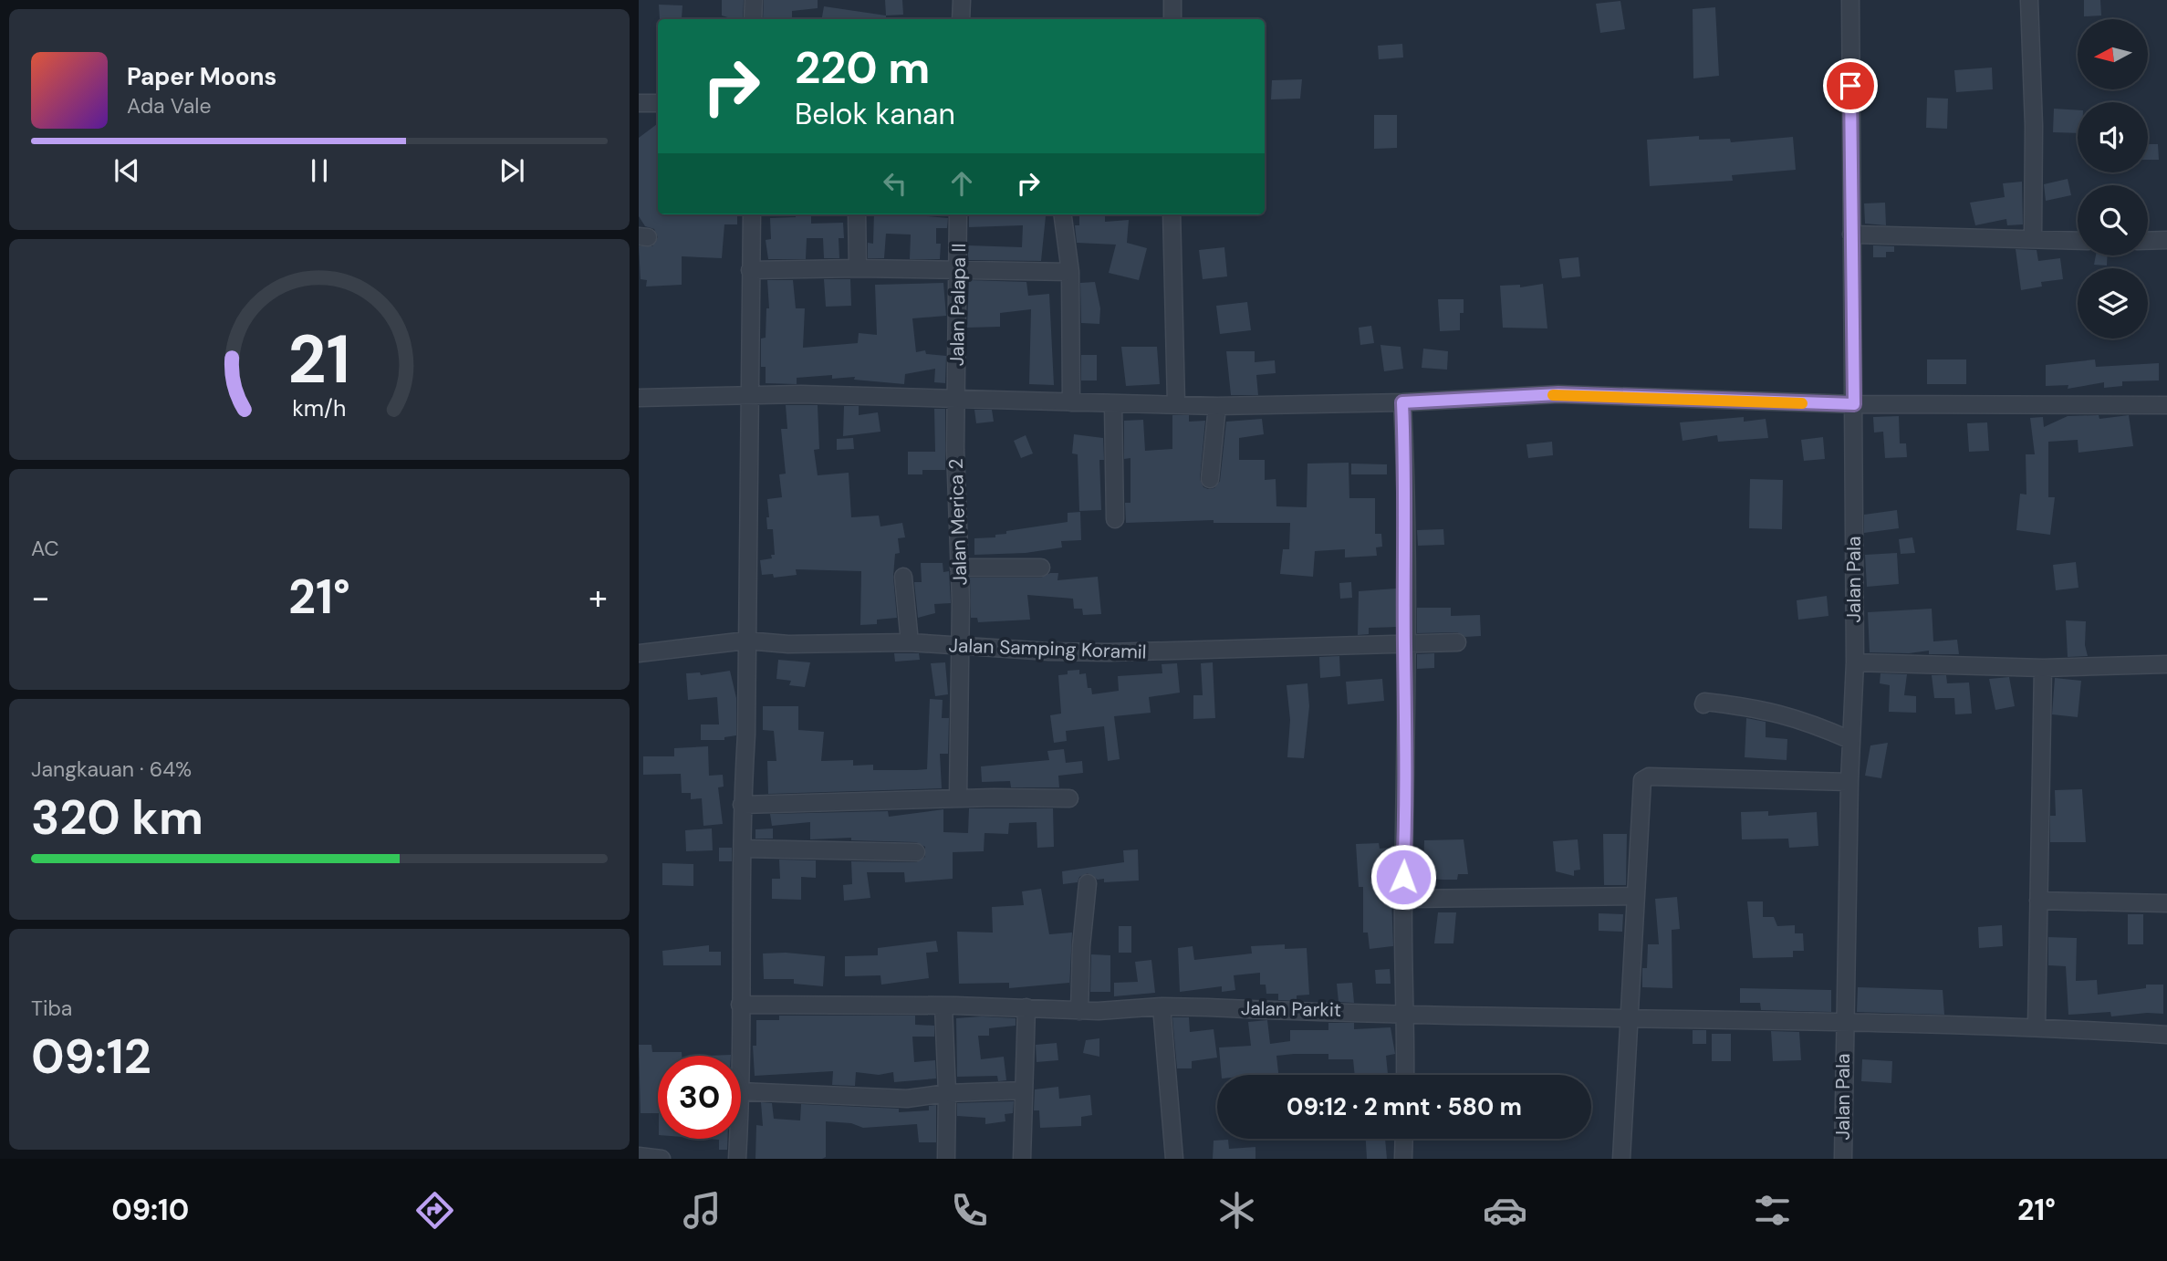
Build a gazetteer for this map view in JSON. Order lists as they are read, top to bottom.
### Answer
{
  "streets": {
    "street": [
      "Jalan Palapa II",
      "Jalan Merica 2",
      "Jalan Pala",
      "Jalan Samping Koramil",
      "Jalan Parkit"
    ]
  },
  "crossings": [
    ["Jalan Palapa II", "Jalan Merica 2"],
    ["Jalan Merica 2", "Jalan Samping Koramil"],
    ["Jalan Pala", "Jalan Parkit"]
  ],
  "north": "left",
  "page": {
    "turn": ["220 m", "Belok kanan"],
    "song": ["Paper Moons", "Ada Vale"],
    "tile": [
      "AC",
      ["Jangkauan · 64%", "320 km"],
      ["Tiba", "09:12"]
    ],
    "heat": ["−", "21°", "+"],
    "limit": "30",
    "trip": "09:12 · 2 mnt · 580 m",
    "tabs": ["09:10", "21°"],
    "gauge": ["21", "km/h"]
  }
}
